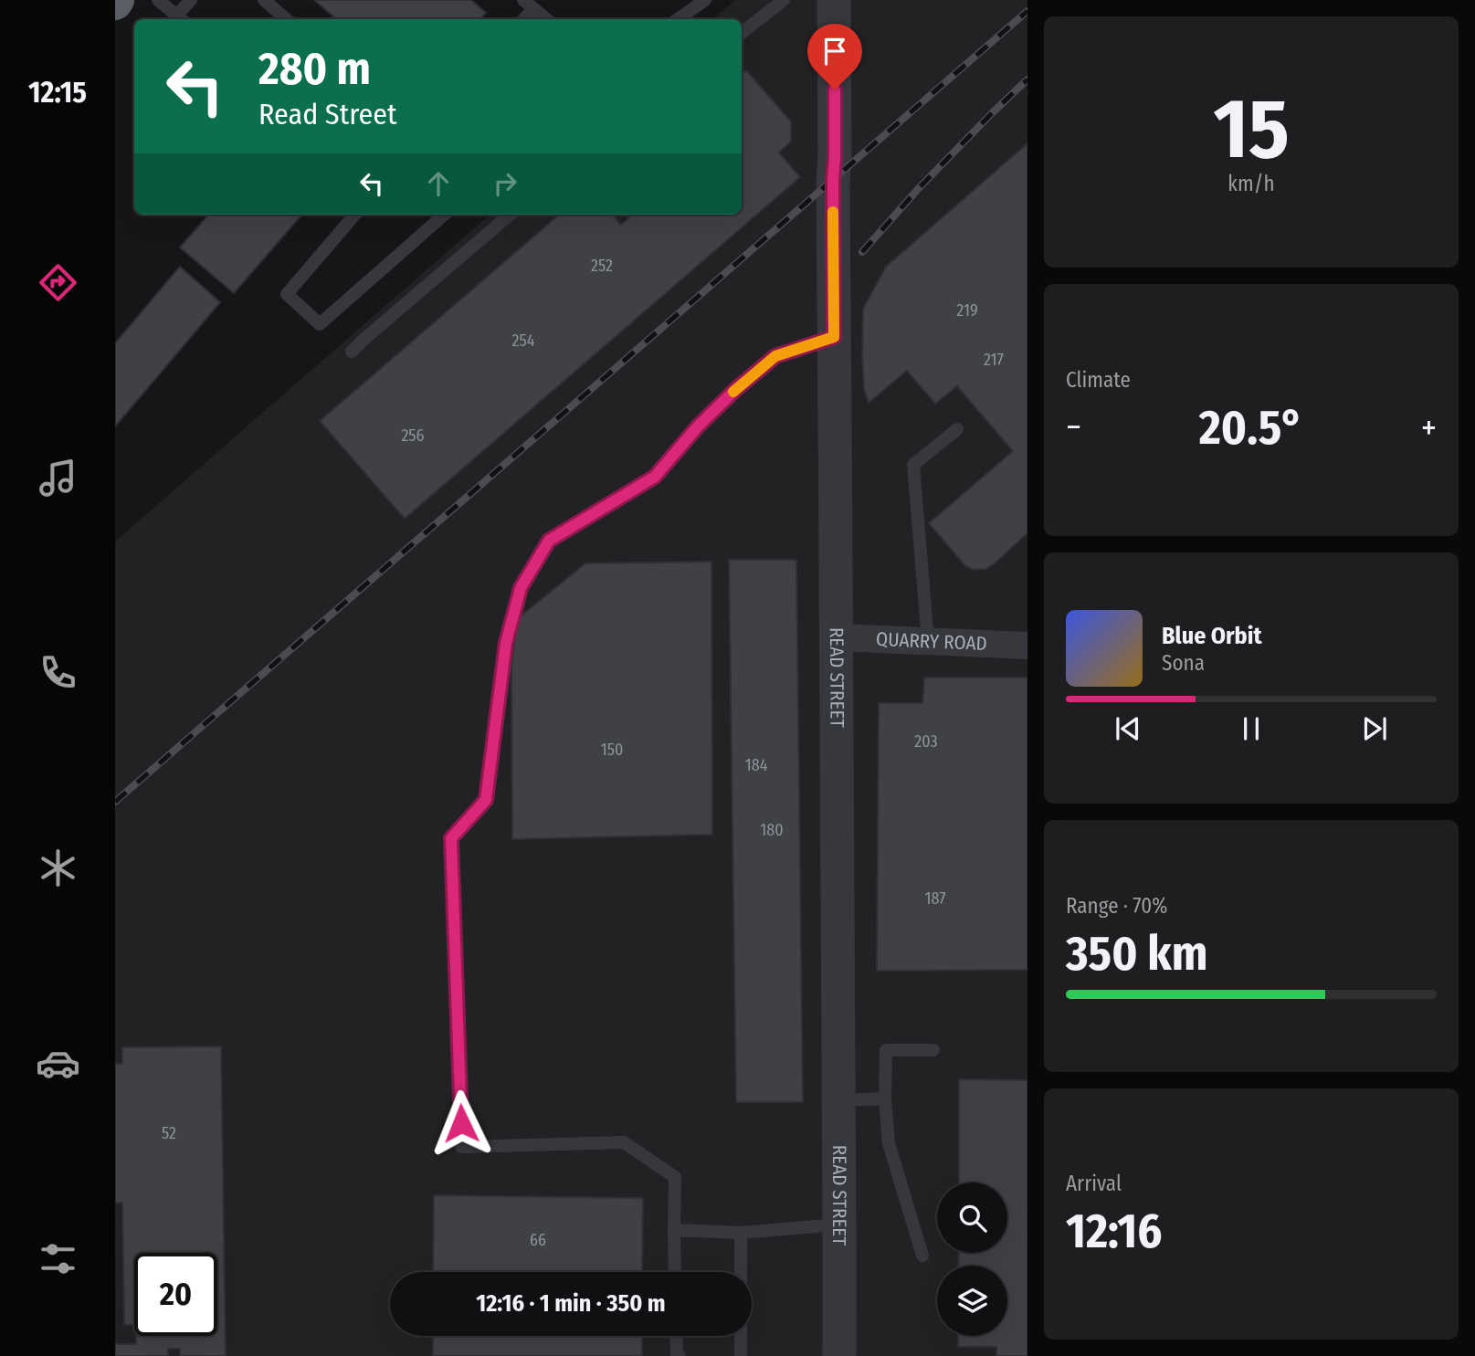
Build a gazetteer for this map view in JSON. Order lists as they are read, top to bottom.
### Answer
{
  "streets": {
    "street": ["QUARRY ROAD", "READ STREET"]
  },
  "crossings": [
    ["QUARRY ROAD", "READ STREET"]
  ],
  "house_numbers": [
    "252",
    "219",
    "254",
    "217",
    "256",
    "203",
    "150",
    "184",
    "180",
    "187",
    "52",
    "66"
  ],
  "page": {
    "tabs": "12:15",
    "tile": [
      ["15", "km/h"],
      "Climate",
      ["Range · 70%", "350 km"],
      ["Arrival", "12:16"]
    ],
    "turn": ["280 m", "Read Street"],
    "heat": ["−", "20.5°", "+"],
    "song": ["Blue Orbit", "Sona"],
    "limit": "20",
    "trip": "12:16 · 1 min · 350 m"
  }
}
